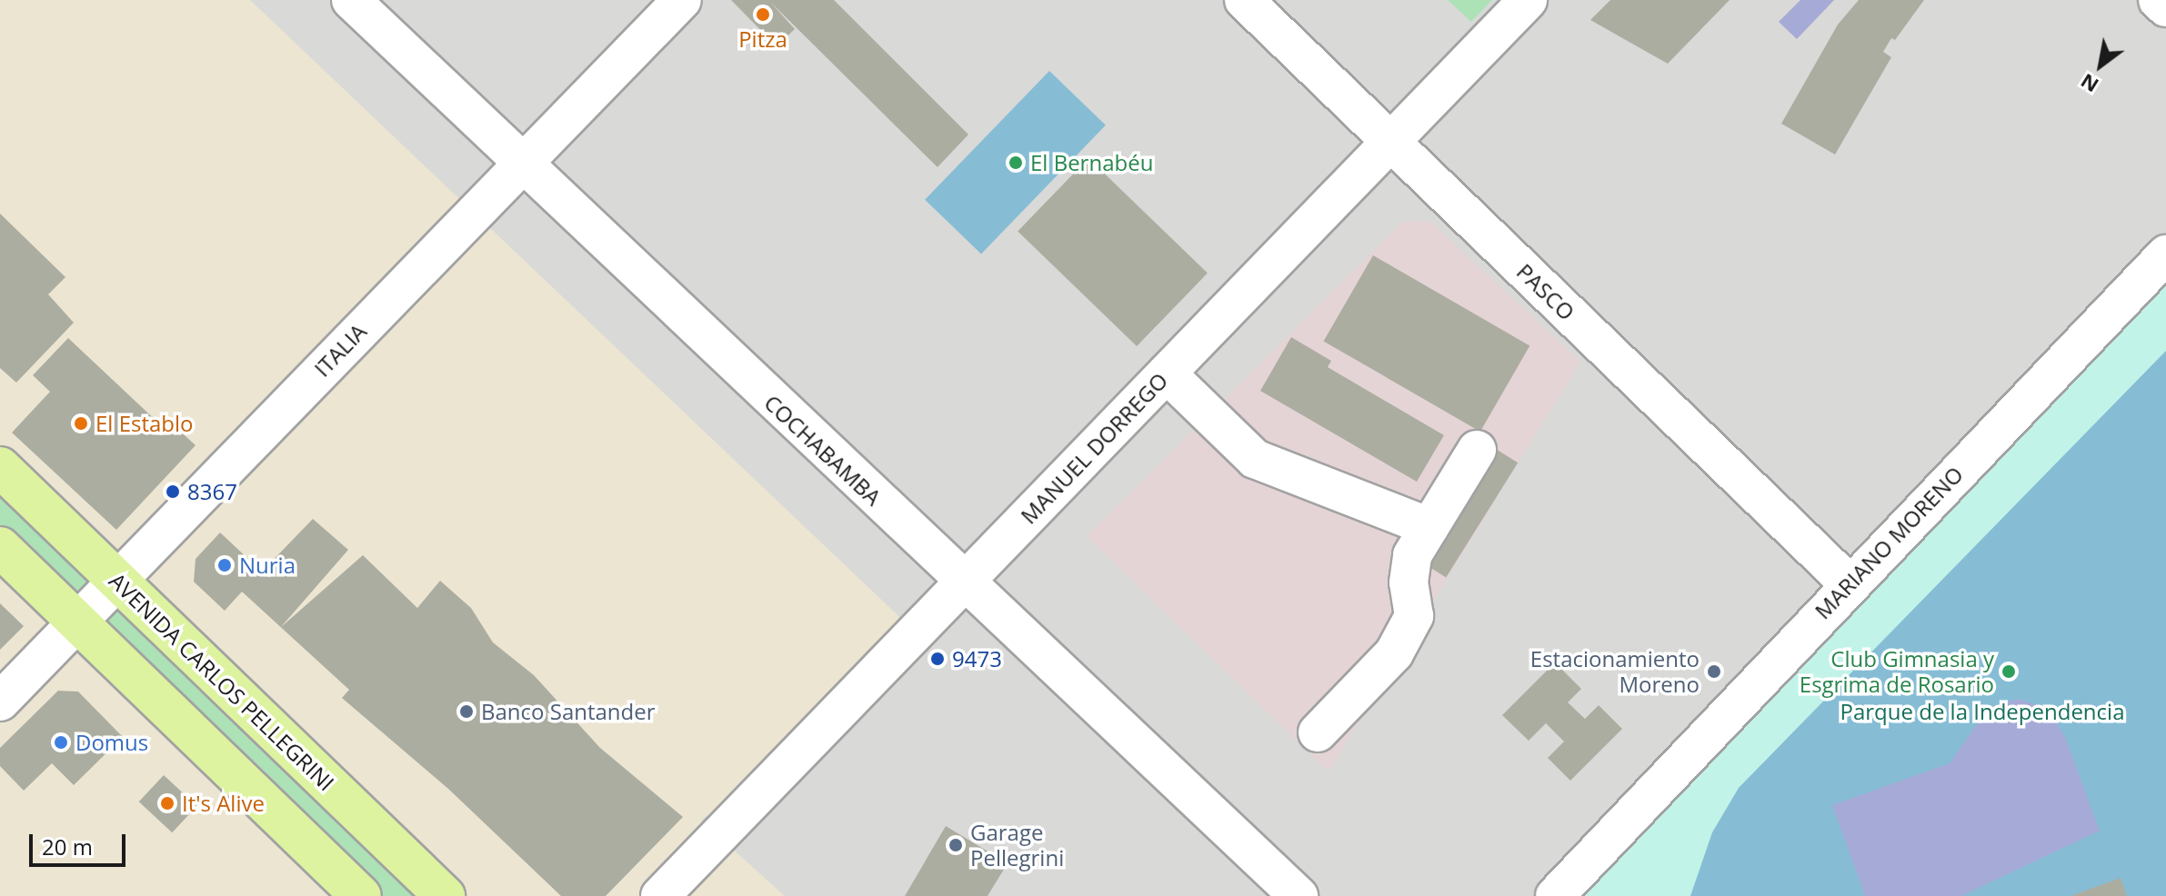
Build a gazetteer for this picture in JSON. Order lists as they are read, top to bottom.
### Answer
{
  "streets": {
    "main road": ["AVENIDA CARLOS PELLEGRINI"],
    "street": [
      "PASCO",
      "ITALIA",
      "MANUEL DORREGO",
      "COCHABAMBA",
      "MARIANO MORENO"
    ]
  },
  "crossings": [
    ["PASCO", "MANUEL DORREGO"],
    ["PASCO", "MARIANO MORENO"],
    ["ITALIA", "COCHABAMBA"],
    ["ITALIA", "AVENIDA CARLOS PELLEGRINI"],
    ["MANUEL DORREGO", "COCHABAMBA"]
  ],
  "parks": ["Parque de la Independencia"],
  "places": [
    "Pitza",
    "El Bernabéu",
    "El Establo",
    "8367",
    "Nuria",
    "9473",
    "Estacionamiento Moreno",
    "Club Gimnasia y Esgrima de Rosario",
    "Banco Santander",
    "Domus",
    "It's Alive",
    "Garage Pellegrini"
  ],
  "scale_bar": "20 m",
  "north": "bottom left"
}
